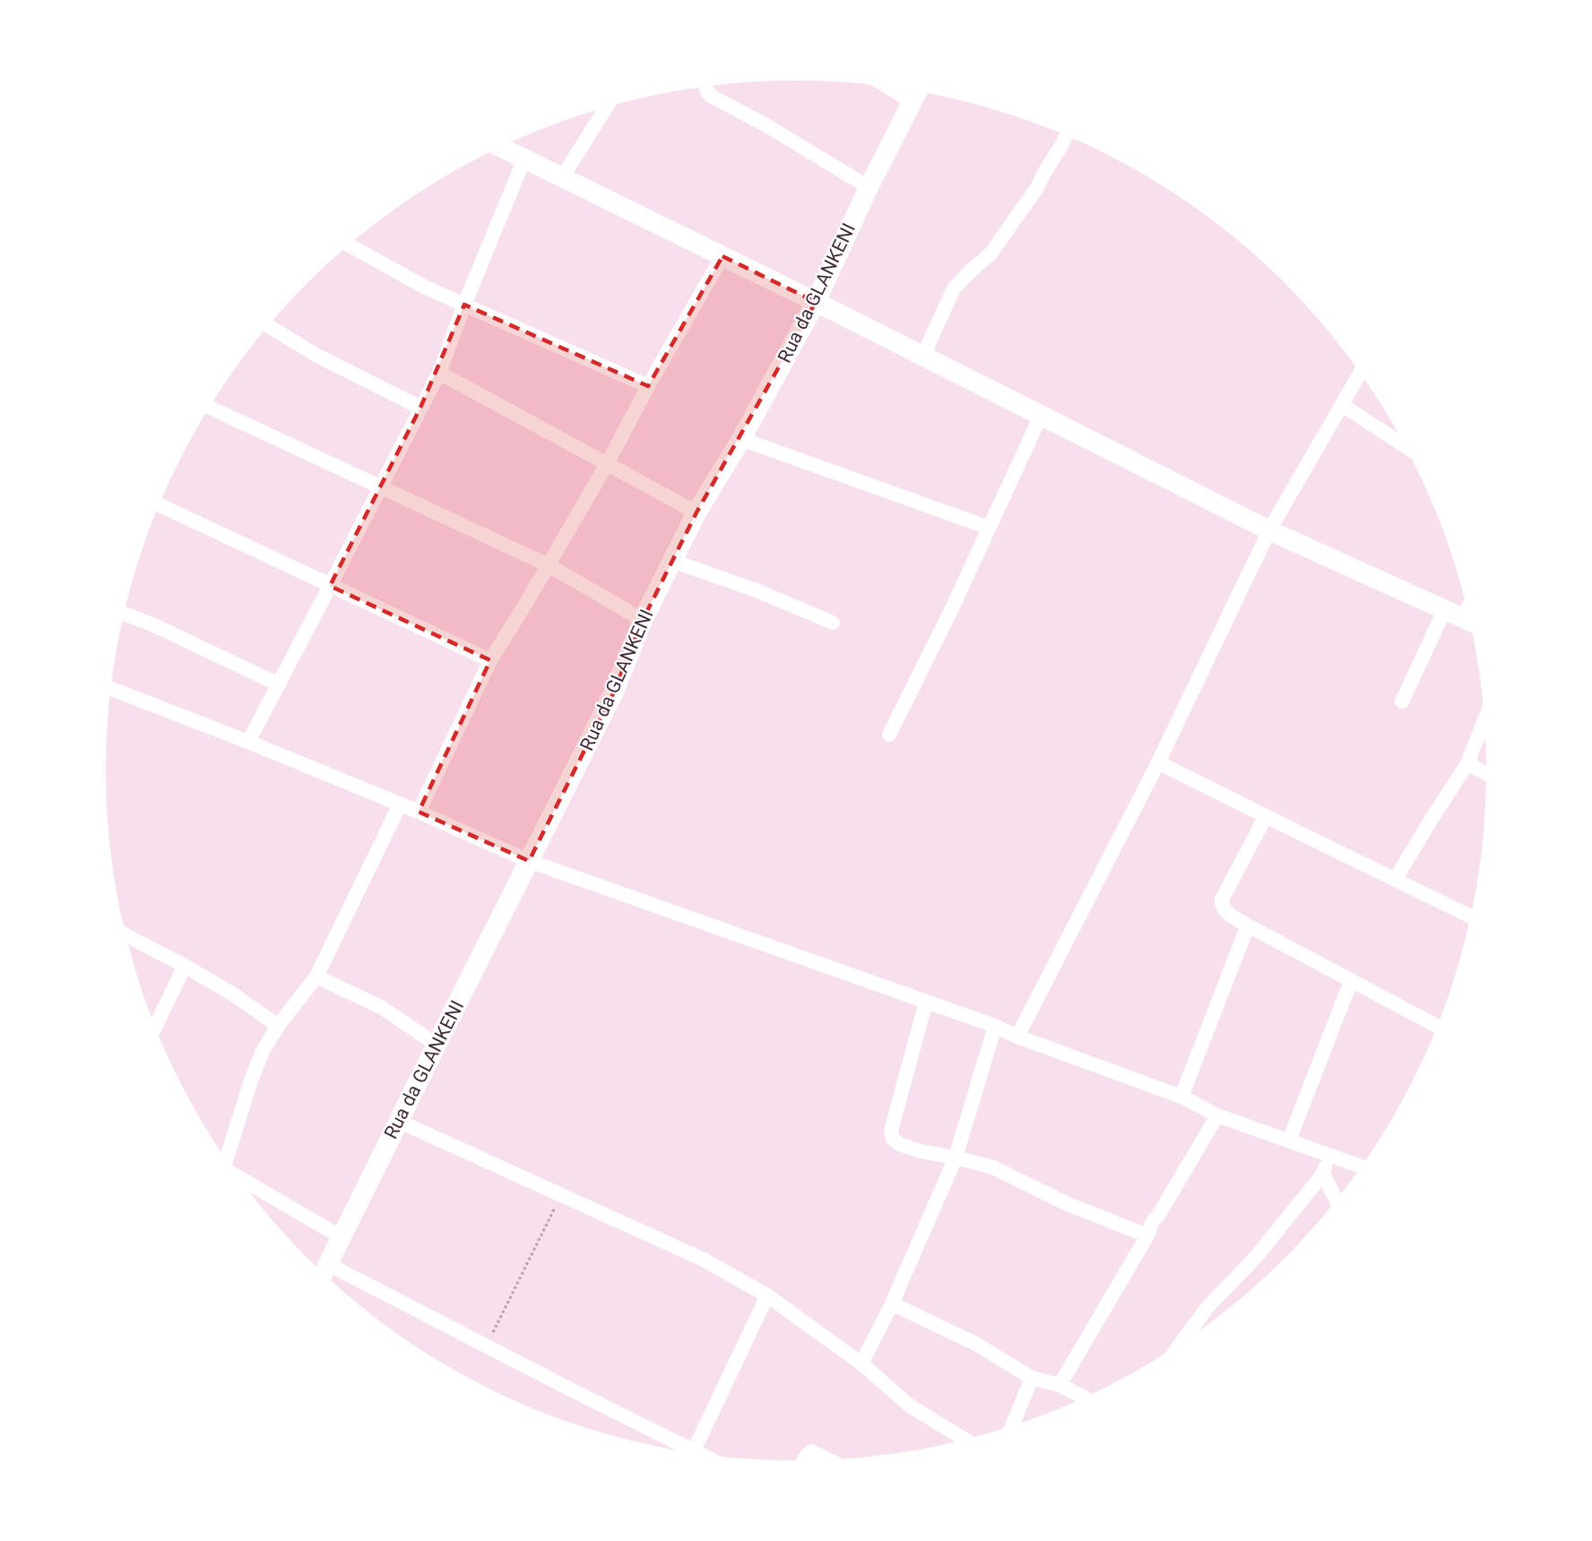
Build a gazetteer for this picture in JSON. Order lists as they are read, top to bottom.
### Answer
{
  "streets": {
    "street": ["Rua da GLANKENI"]
  }
}
